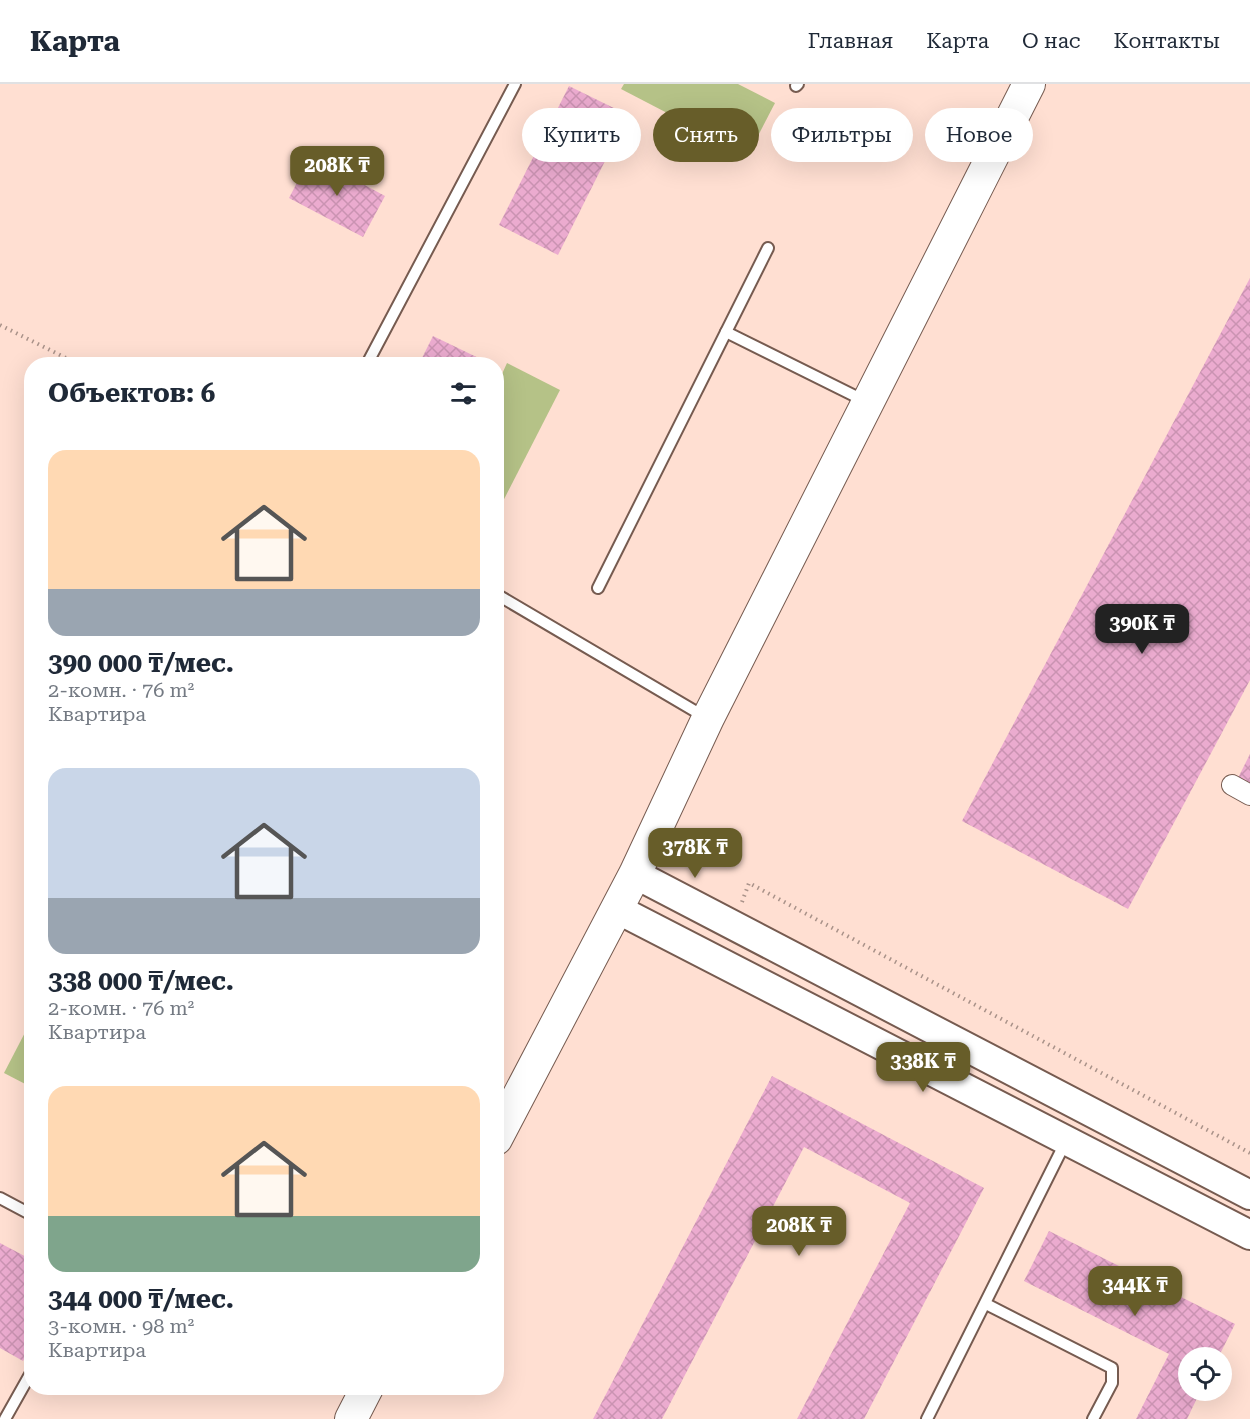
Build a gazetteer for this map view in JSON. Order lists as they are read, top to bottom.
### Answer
{
  "page": {
    "header": "Карта",
    "nav": [
      "Главная",
      "Карта",
      "О нас",
      "Контакты"
    ],
    "chip": [
      "Купить",
      "Снять",
      "Фильтры",
      "Новое"
    ],
    "price": [
      "208K ₸",
      "390K ₸",
      "378K ₸",
      "338K ₸",
      "208K ₸",
      "344K ₸"
    ],
    "heading": "Объектов: 6",
    "list": [
      {
        "name": "390 000 ₸/мес.",
        "note": "2-комн. · 76 m² · Квартира"
      },
      {
        "name": "338 000 ₸/мес.",
        "note": "2-комн. · 76 m² · Квартира"
      },
      {
        "name": "344 000 ₸/мес.",
        "note": "3-комн. · 98 m² · Квартира"
      }
    ]
  }
}
